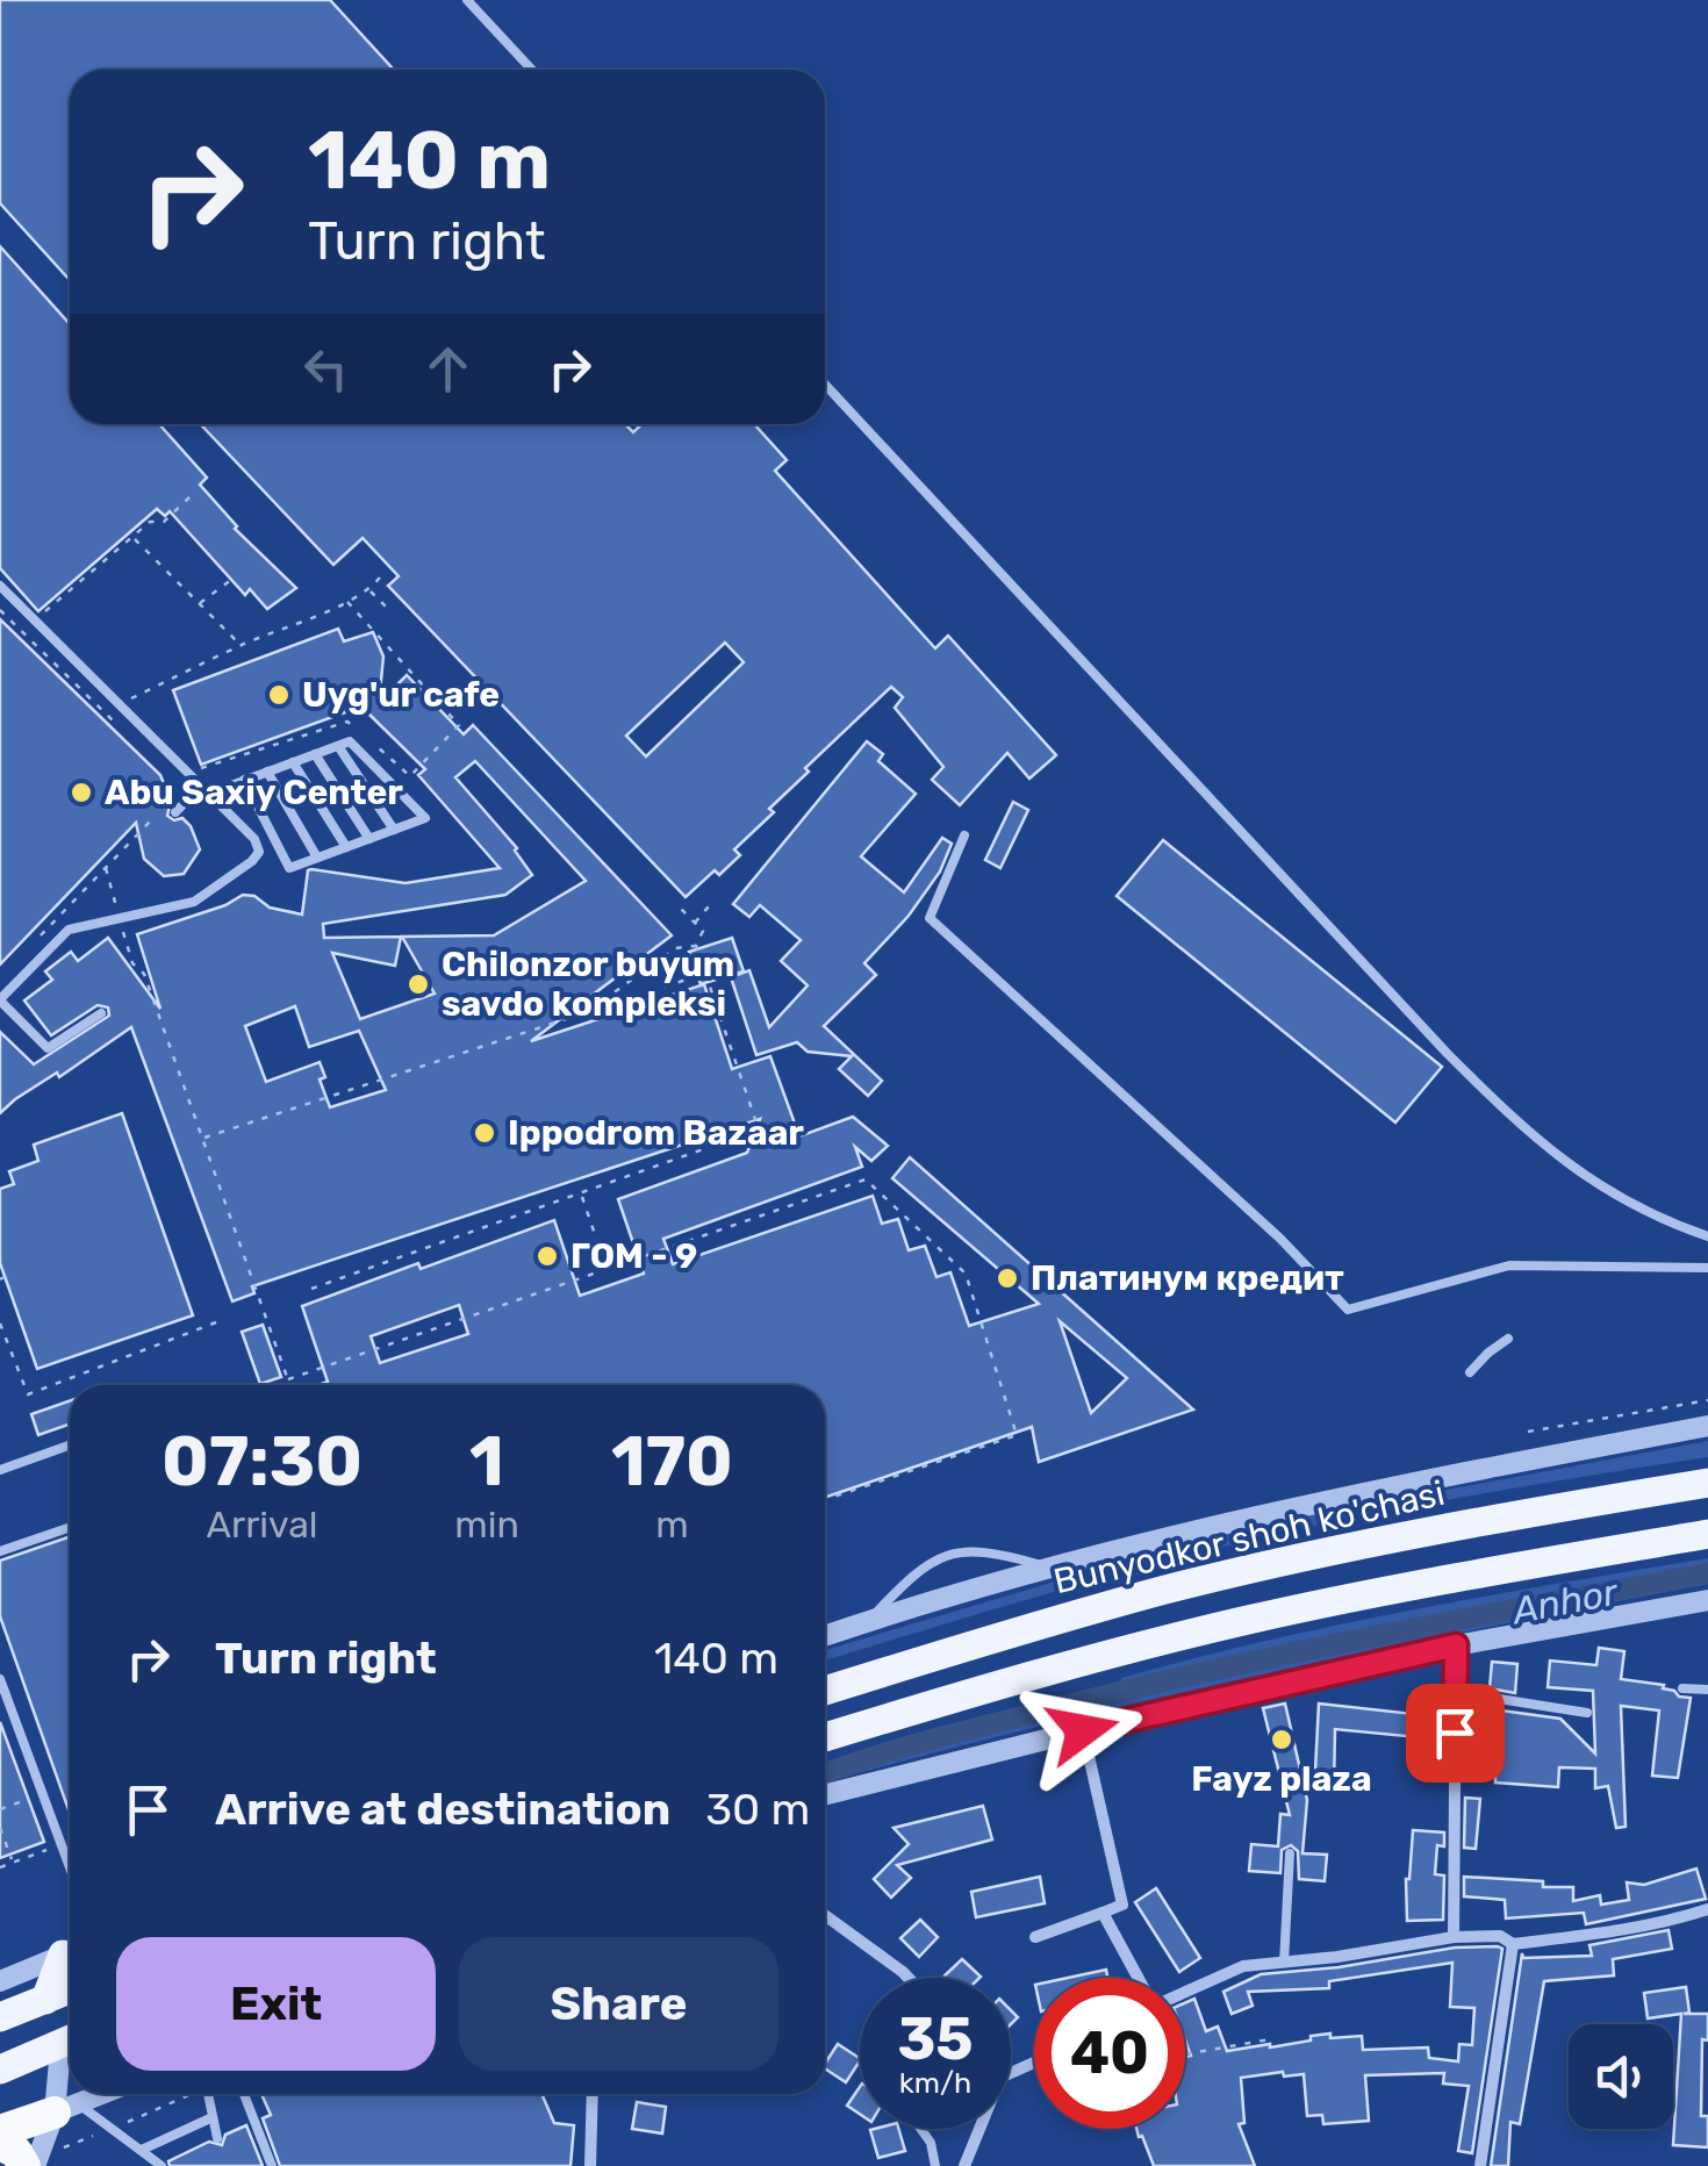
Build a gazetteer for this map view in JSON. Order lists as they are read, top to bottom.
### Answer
{
  "streets": {
    "main road": ["Bunyodkor shoh ko'chasi"]
  },
  "water": ["Anhor"],
  "places": [
    "Uyg'ur cafe",
    "Abu Saxiy Center",
    "Chilonzor buyum savdo kompleksi",
    "Ippodrom Bazaar",
    "ГОМ - 9",
    "Платинум кредит",
    "Fayz plaza"
  ],
  "page": {
    "turn": ["140 m", "Turn right"],
    "eta": [
      "07:30",
      "Arrival",
      "1",
      "min",
      "170",
      "m"
    ],
    "list": [
      {
        "name": "Turn right",
        "value": "140 m"
      },
      {
        "name": "Arrive at destination",
        "value": "30 m"
      }
    ],
    "buttons": ["Exit", "Share"],
    "speed": "35 km/h",
    "limit": "40"
  }
}
